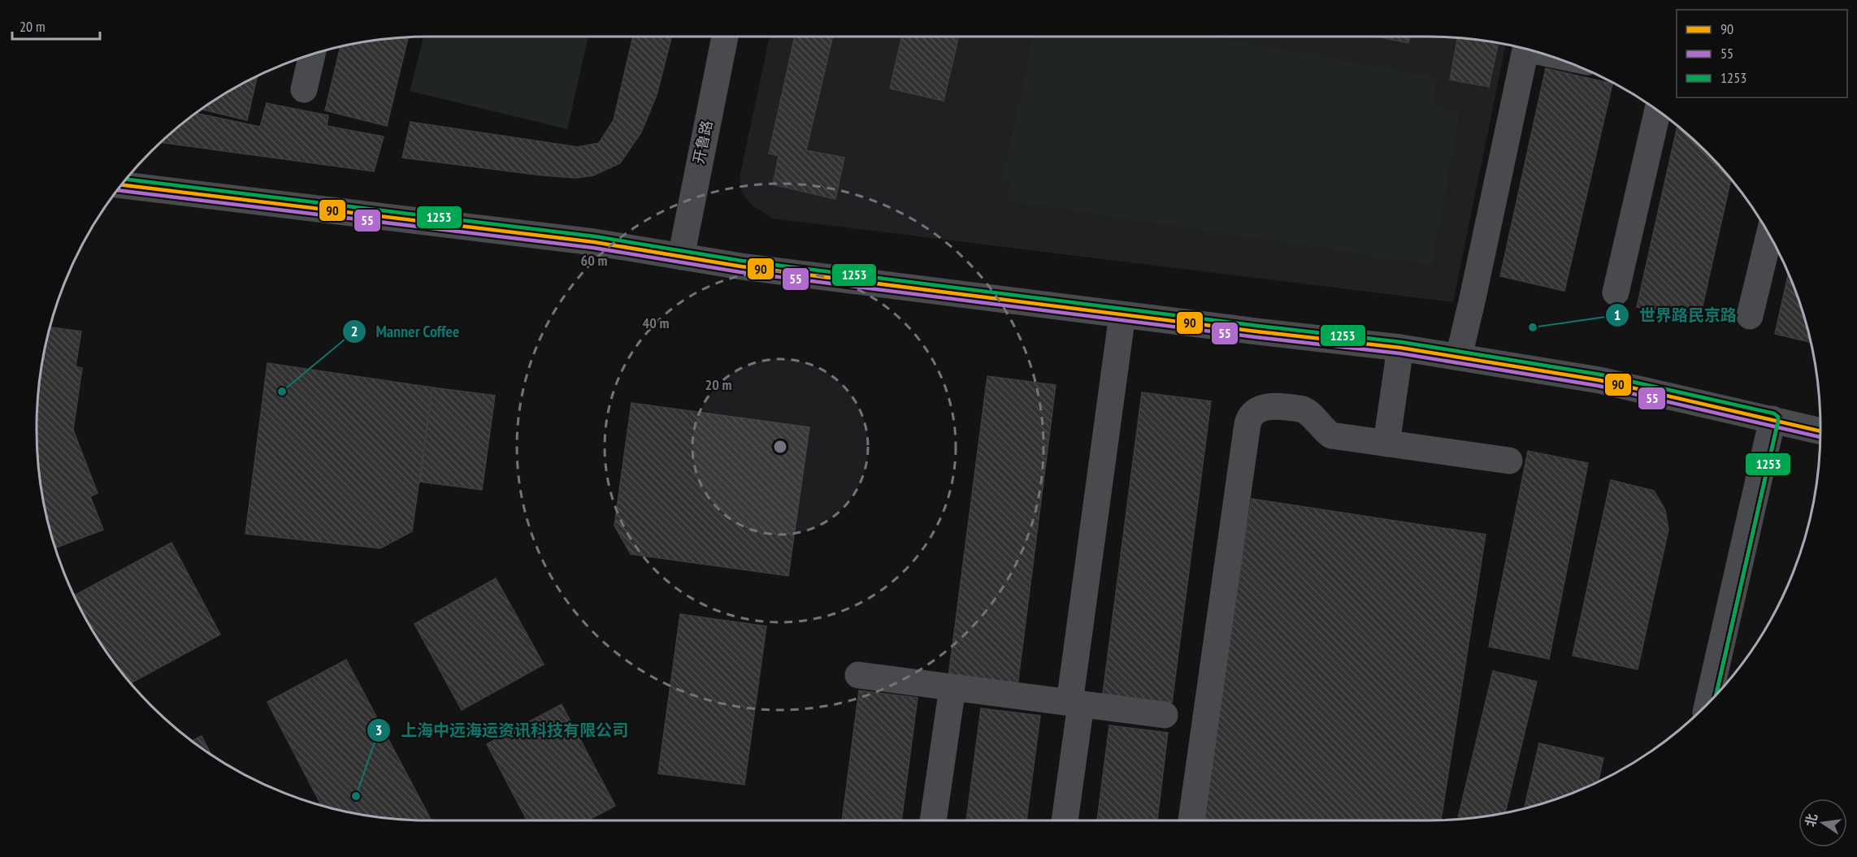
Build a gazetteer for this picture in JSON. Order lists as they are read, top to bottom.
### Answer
{
  "streets": {
    "street": ["开鲁路"]
  },
  "places": ["世界路民京路", "Manner Coffee", "上海中远海运资讯科技有限公司"],
  "lines": ["transit line 1253", "transit line 90", "transit line 55"],
  "legend": ["90", "55", "1253"],
  "scale_bar": "20 m",
  "north": "left",
  "rings": ["60 m", "40 m", "20 m"]
}
